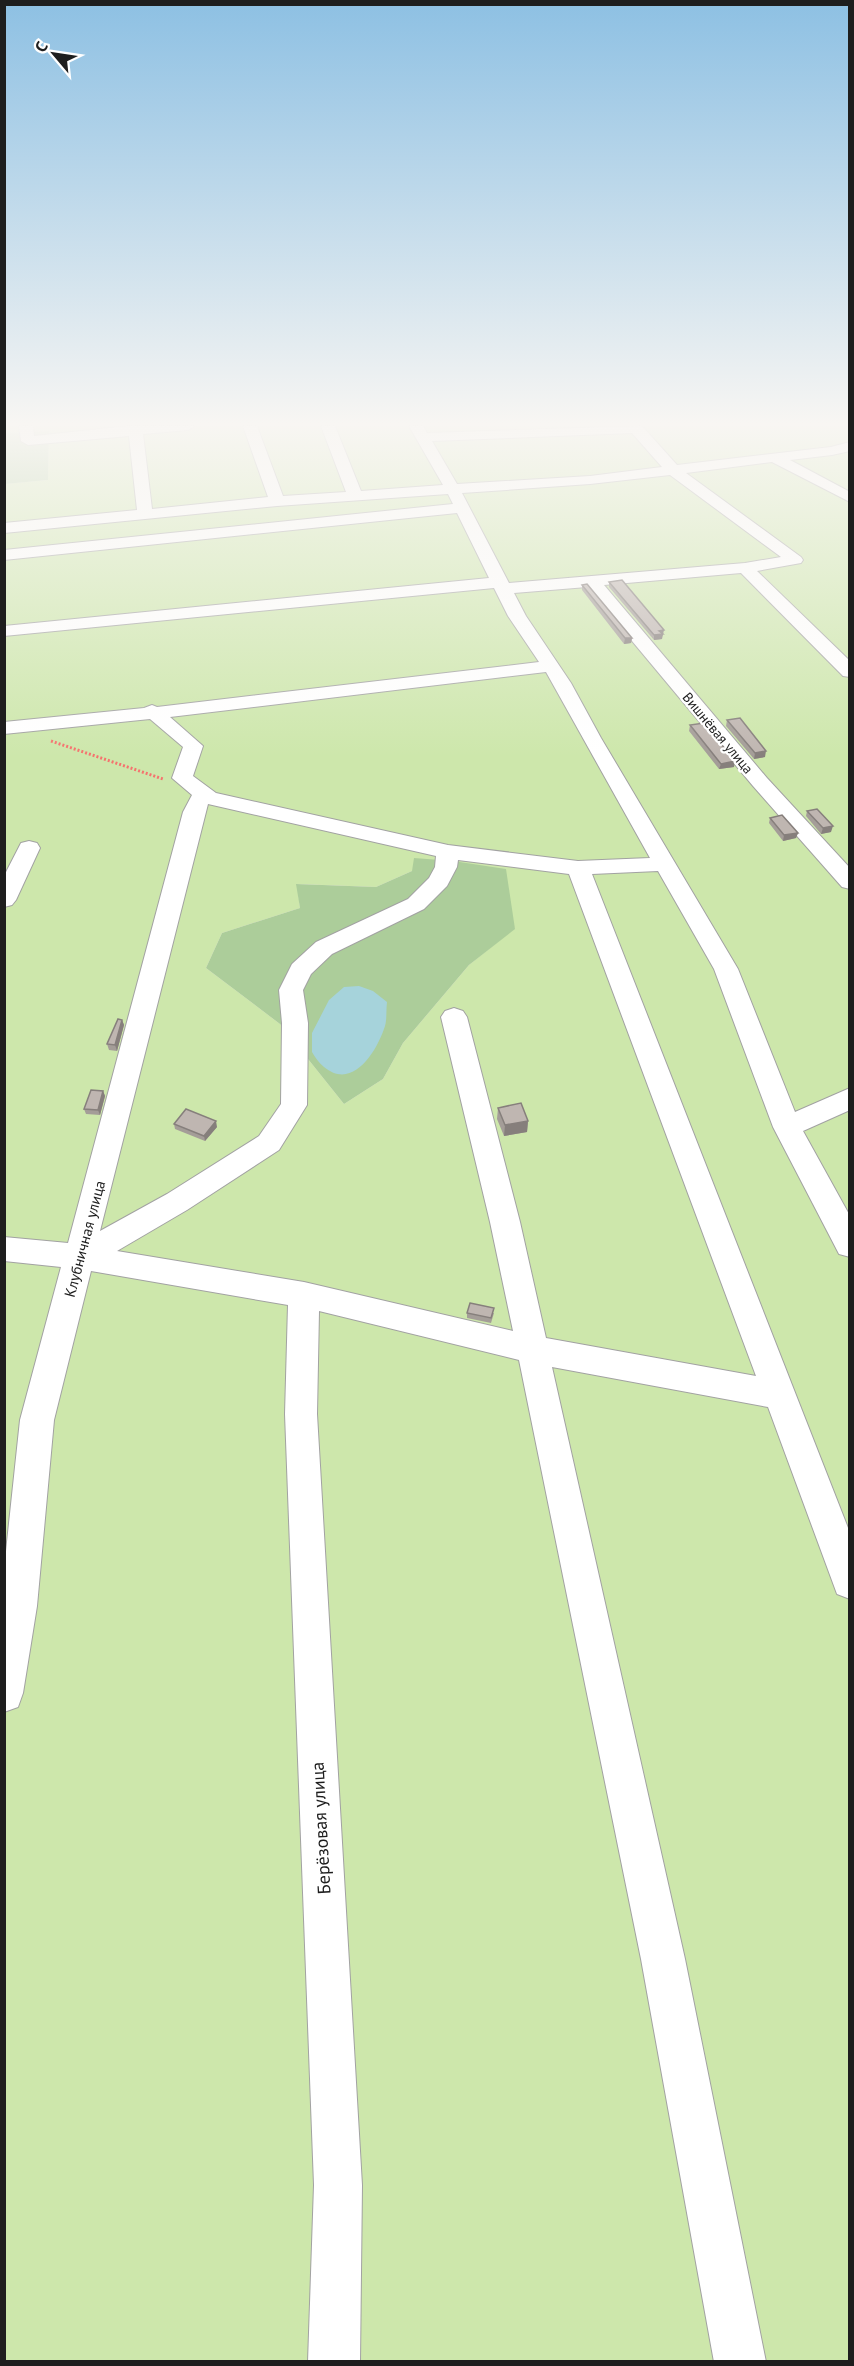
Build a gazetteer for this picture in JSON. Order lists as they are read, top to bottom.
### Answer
{
  "streets": {
    "street": ["Вишнёвая улица", "Клубничная улица", "Берёзовая улица"]
  },
  "north": "top left"
}
